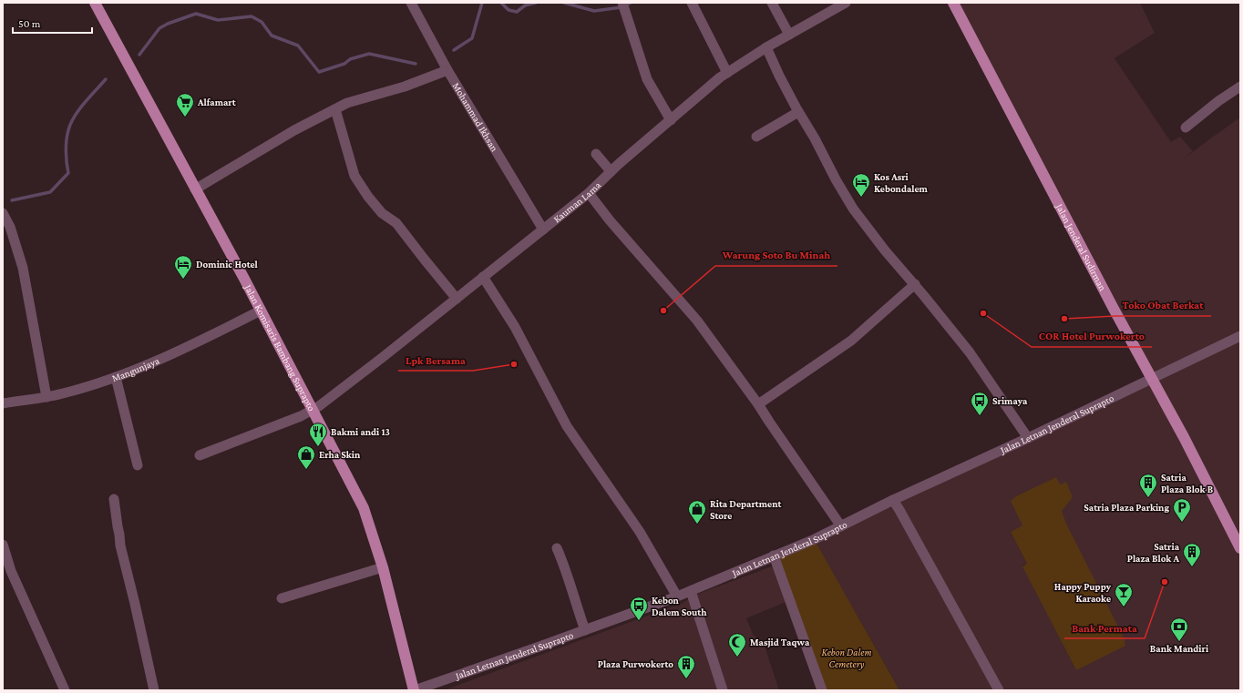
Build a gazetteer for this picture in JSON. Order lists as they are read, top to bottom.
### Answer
{
  "streets": {
    "main road": ["Jalan Jenderal Sudirman", "Jalan Komisaris Bambang Suprapto"],
    "street": [
      "Mohammad Ikhsan",
      "Kauman Lama",
      "Mangunjaya",
      "Jalan Letnan Jenderal Suprapto"
    ]
  },
  "crossings": [
    ["Mohammad Ikhsan", "Kauman Lama"],
    ["Kauman Lama", "Jalan Komisaris Bambang Suprapto"],
    ["Jalan Jenderal Sudirman", "Jalan Letnan Jenderal Suprapto"],
    ["Jalan Komisaris Bambang Suprapto", "Mangunjaya"],
    ["Jalan Komisaris Bambang Suprapto", "Jalan Letnan Jenderal Suprapto"]
  ],
  "parks": ["Kebon Dalem Cemetery"],
  "places": {
    "supermarket": ["Alfamart"],
    "hotel": ["Kos Asri Kebondalem", "Dominic Hotel"],
    "other": [
      "Warung Soto Bu Minah",
      "COR Hotel Purwokerto",
      "Toko Obat Berkat",
      "Lpk Bersama",
      "Bank Permata"
    ],
    "bus stop": ["Srimaya", "Kebon Dalem South"],
    "restaurant": ["Bakmi andi 13"],
    "shop": ["Erha Skin", "Rita Department Store"],
    "building": ["Satria Plaza Blok B", "Satria Plaza Blok A", "Plaza Purwokerto"],
    "parking": ["Satria Plaza Parking"],
    "bar": ["Happy Puppy Karaoke"],
    "bank": ["Bank Mandiri"],
    "mosque": ["Masjid Taqwa"]
  },
  "scale_bar": "50 m"
}
